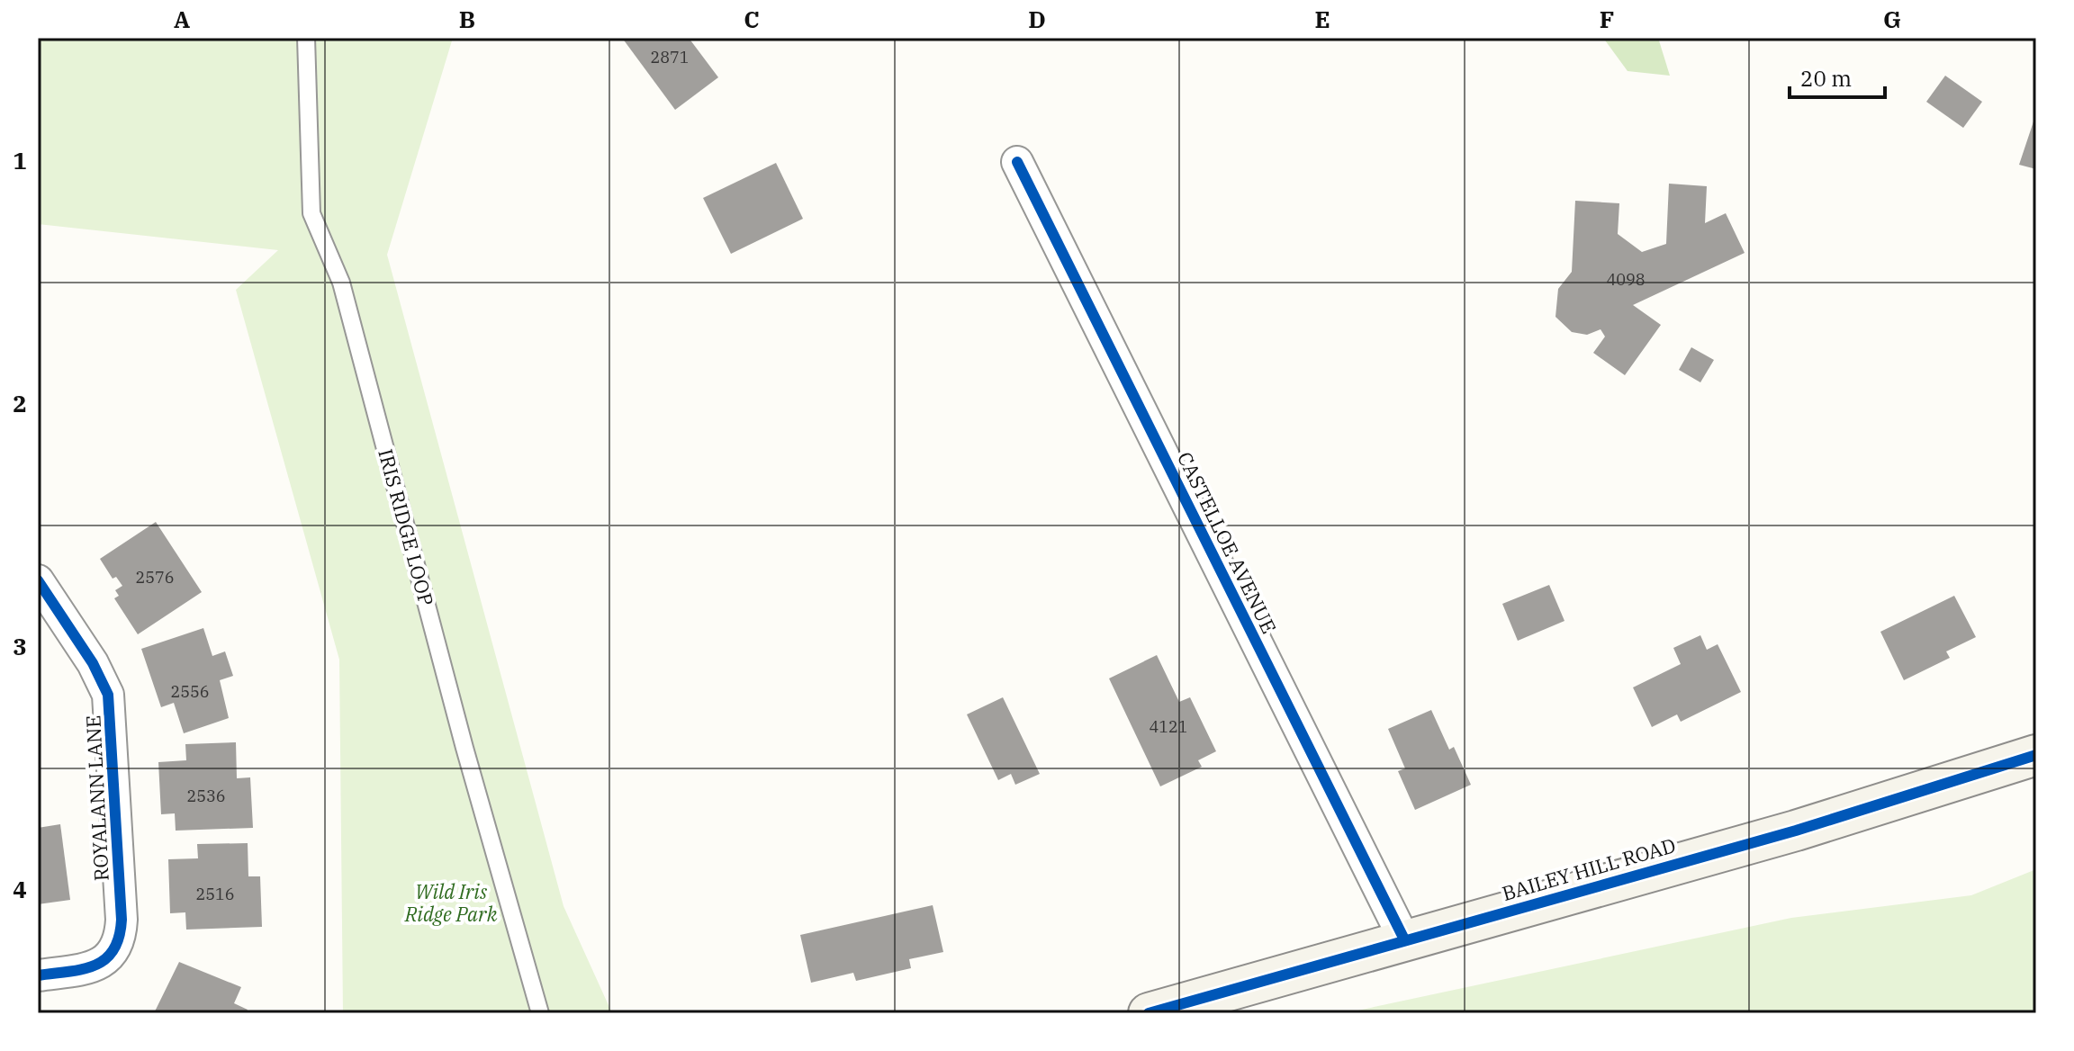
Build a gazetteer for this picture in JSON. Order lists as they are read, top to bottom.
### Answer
{
  "streets": {
    "main road": ["BAILEY HILL ROAD"],
    "street": ["CASTELLOE AVENUE", "ROYALANN LANE"],
    "lane": ["IRIS RIDGE LOOP"]
  },
  "crossings": [
    ["CASTELLOE AVENUE", "BAILEY HILL ROAD"]
  ],
  "parks": ["Wild Iris Ridge Park"],
  "house_numbers": [
    "2871",
    "4098",
    "2576",
    "2556",
    "4121",
    "2536",
    "2516"
  ],
  "scale_bar": "20 m",
  "grid": {
    "columns": [
      "A",
      "B",
      "C",
      "D",
      "E",
      "F",
      "G"
    ],
    "rows": [
      "1",
      "2",
      "3",
      "4"
    ]
  }
}
